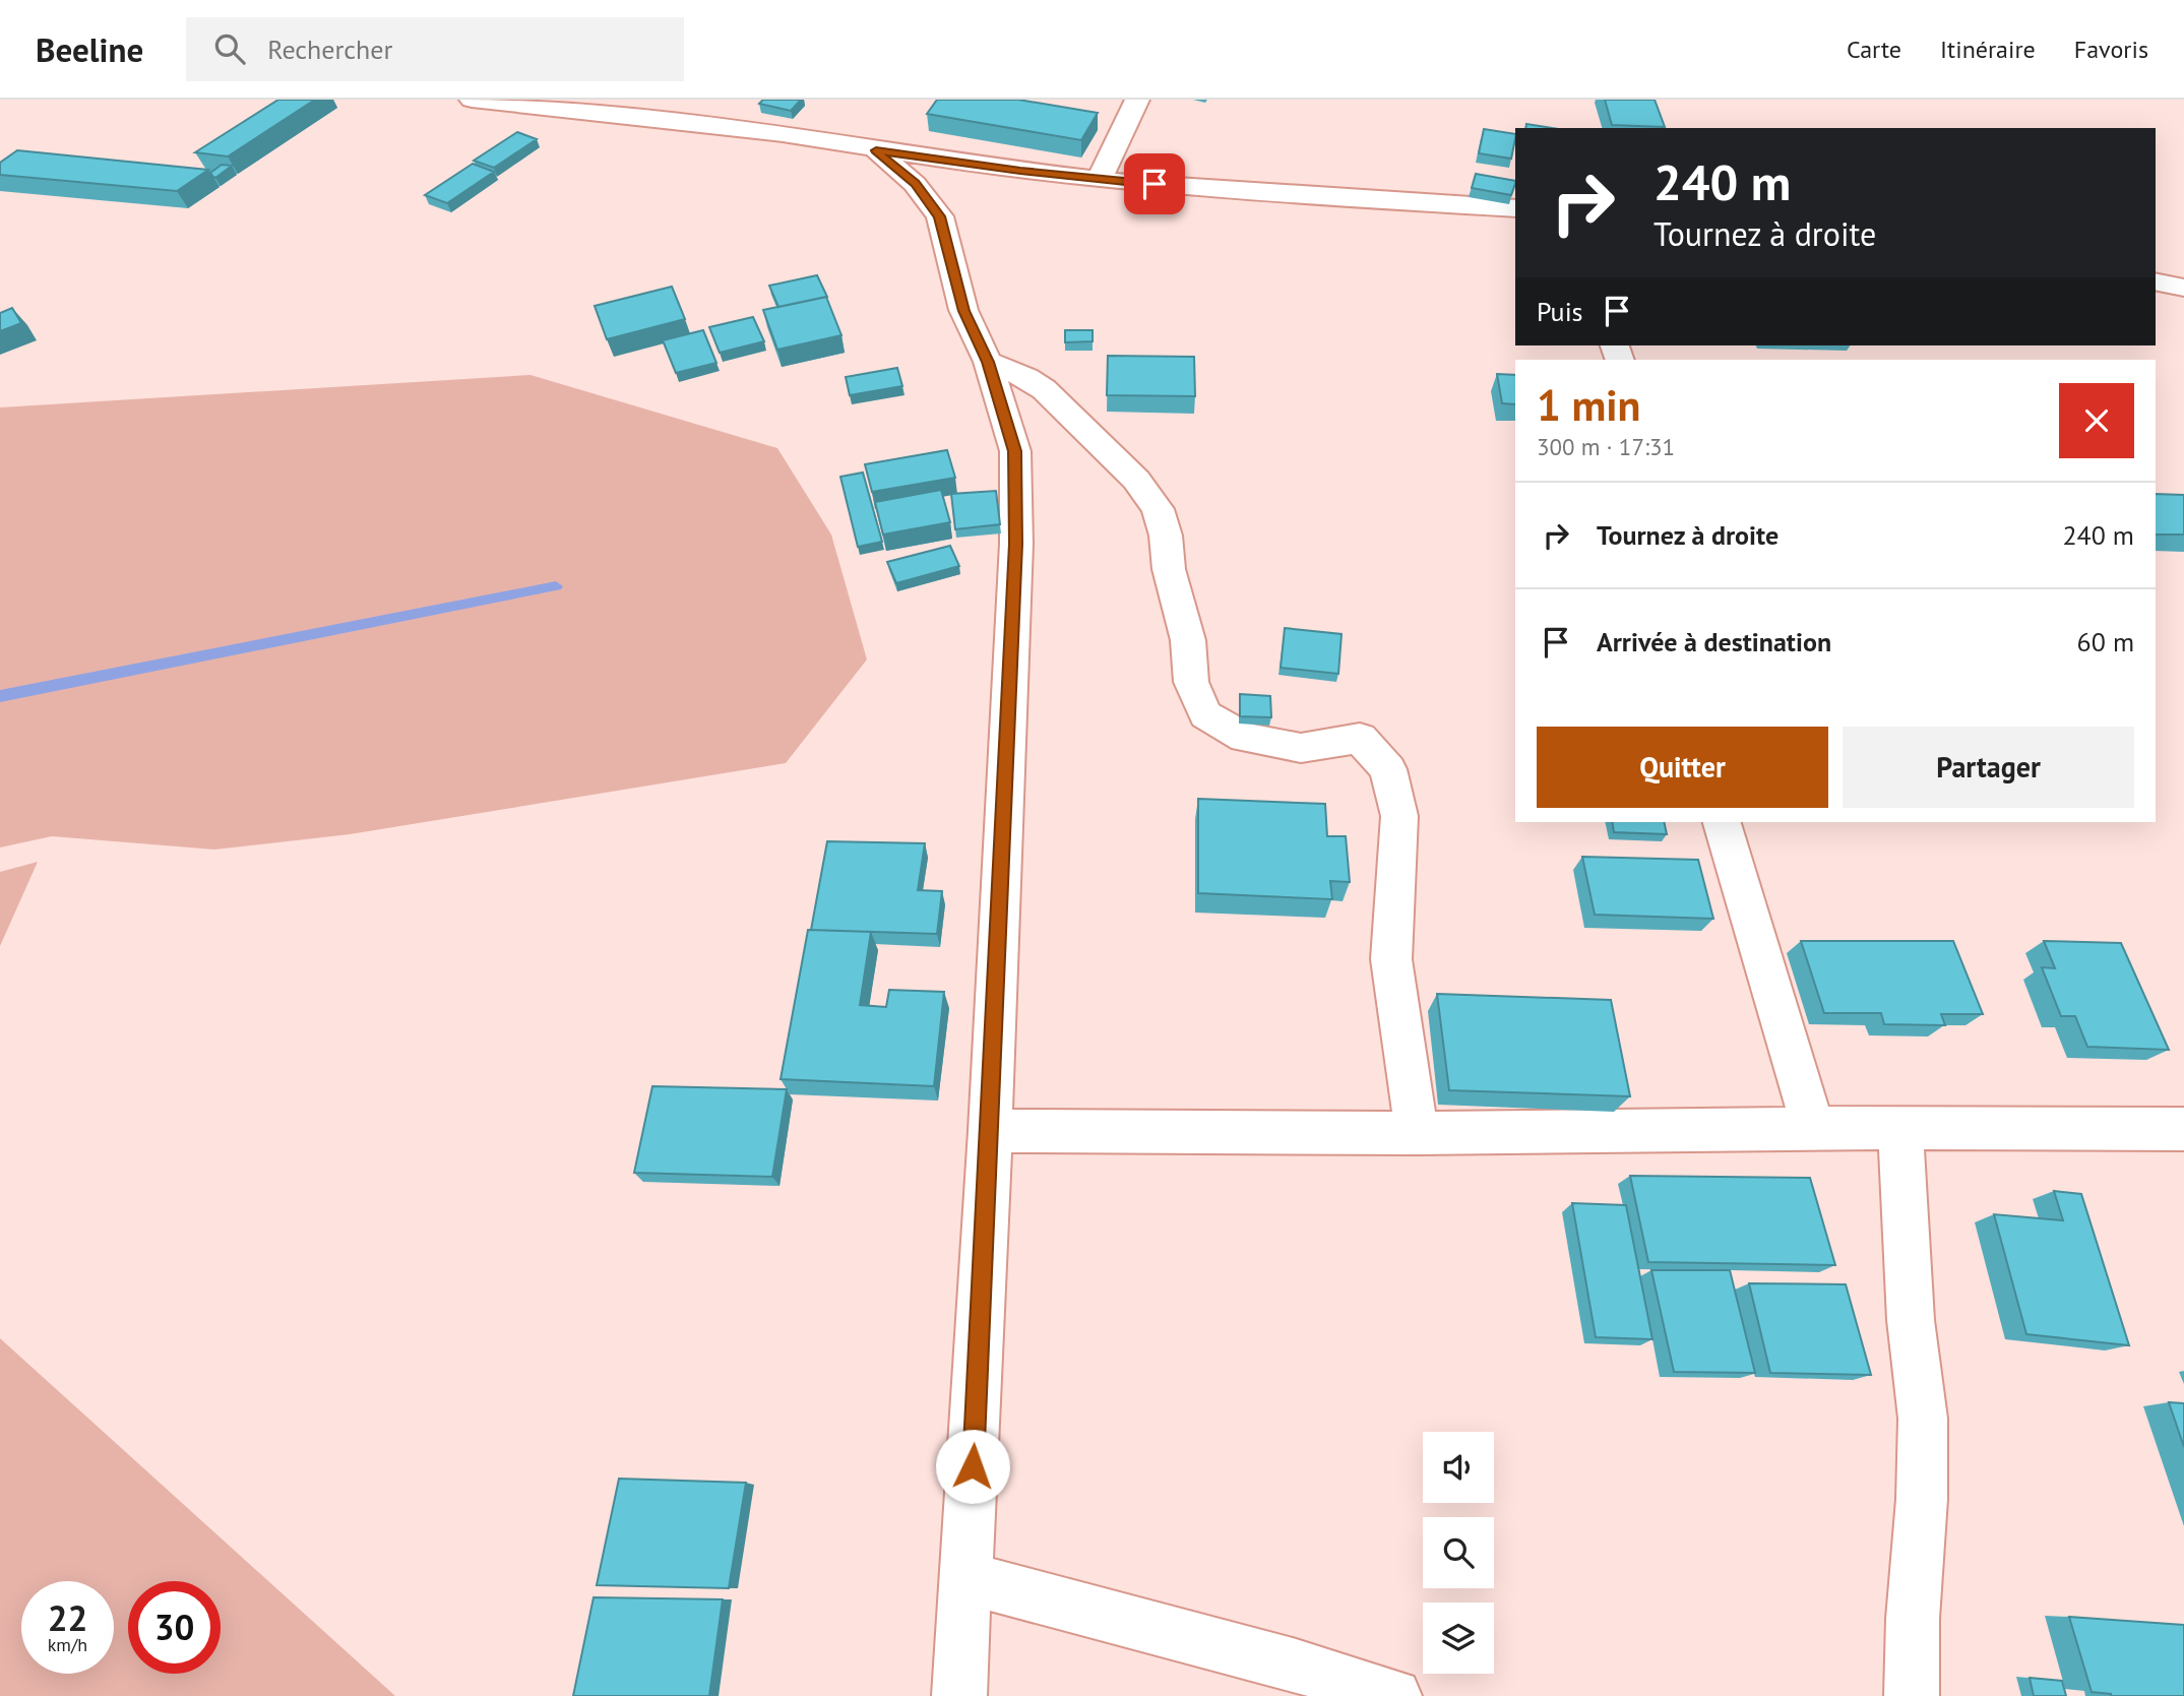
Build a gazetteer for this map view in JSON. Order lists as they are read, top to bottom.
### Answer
{
  "page": {
    "header": "Beeline",
    "search": "Rechercher",
    "nav": ["Carte", "Itinéraire", "Favoris"],
    "turn": ["240 m", "Tournez à droite"],
    "then": "Puis",
    "heading": ["1 min", "300 m · 17:31"],
    "list": [
      {
        "name": "Tournez à droite",
        "value": "240 m"
      },
      {
        "name": "Arrivée à destination",
        "value": "60 m"
      }
    ],
    "buttons": ["Quitter", "Partager"],
    "speed": "22 km/h",
    "limit": "30"
  }
}
